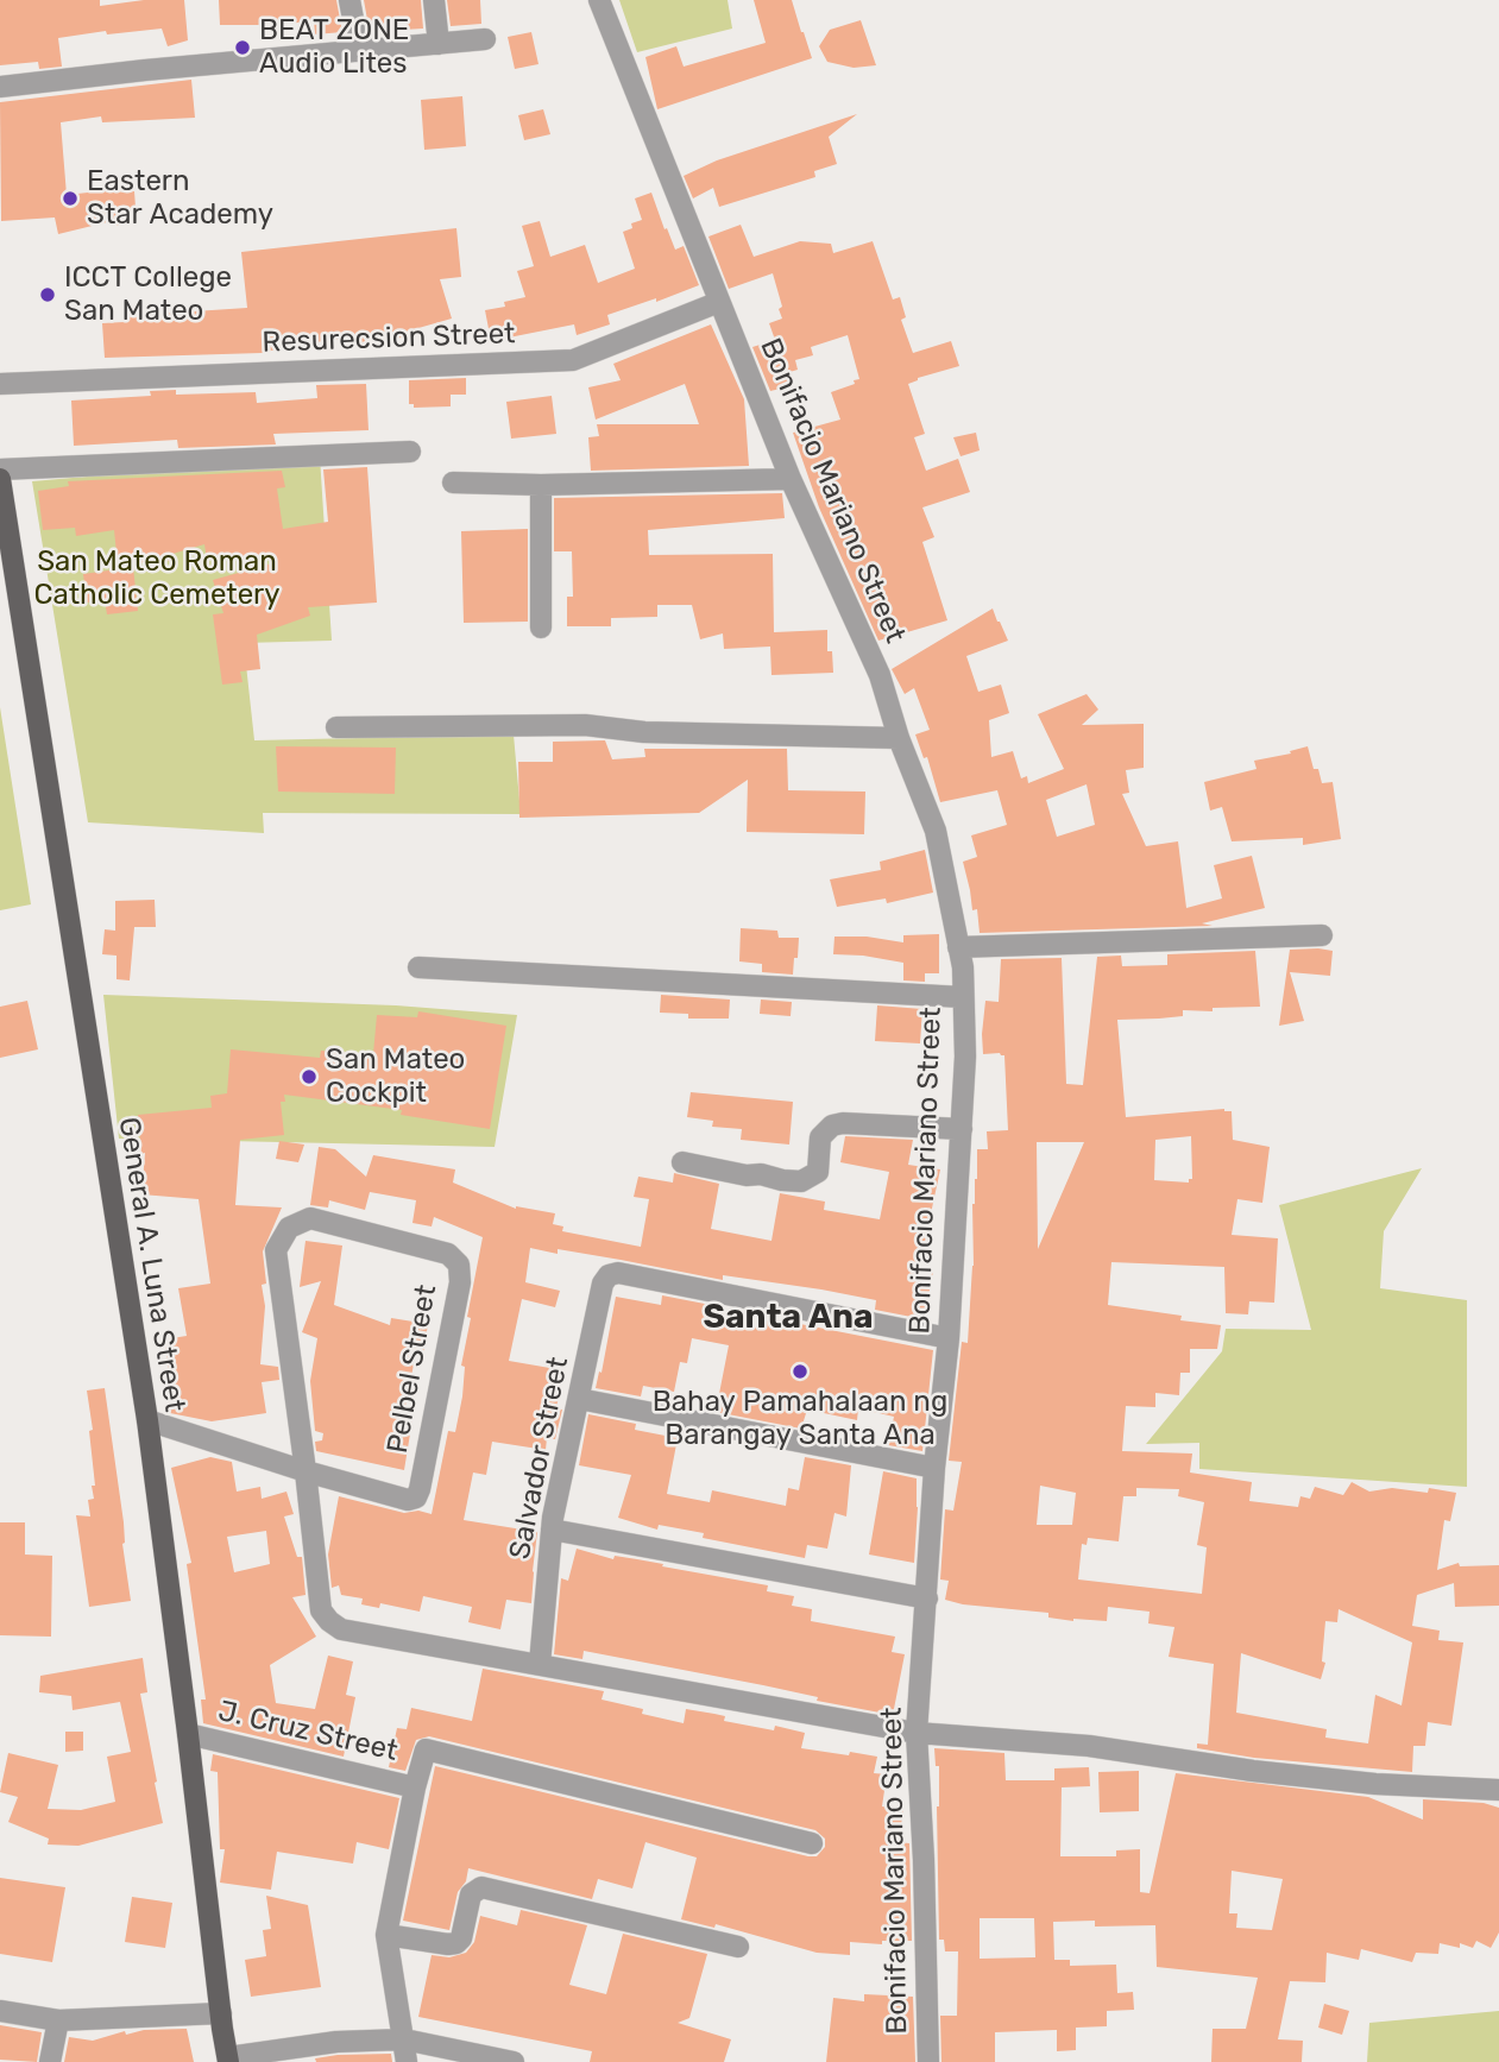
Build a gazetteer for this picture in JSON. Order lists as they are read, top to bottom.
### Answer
{
  "streets": {
    "main road": ["General A. Luna Street"],
    "street": [
      "Resurecsion Street",
      "Bonifacio Mariano Street",
      "Pelbel Street",
      "Salvador Street",
      "J. Cruz Street"
    ]
  },
  "crossings": [
    ["Resurecsion Street", "Bonifacio Mariano Street"],
    ["Bonifacio Mariano Street", "Pelbel Street"],
    ["Bonifacio Mariano Street", "Salvador Street"],
    ["General A. Luna Street", "Pelbel Street"],
    ["General A. Luna Street", "J. Cruz Street"],
    ["Pelbel Street", "Salvador Street"]
  ],
  "districts": ["Santa Ana"],
  "parks": ["San Mateo Roman Catholic Cemetery"],
  "places": [
    "BEAT ZONE Audio Lites",
    "Eastern Star Academy",
    "ICCT College San Mateo",
    "San Mateo Cockpit",
    "Bahay Pamahalaan ng Barangay Santa Ana"
  ]
}
